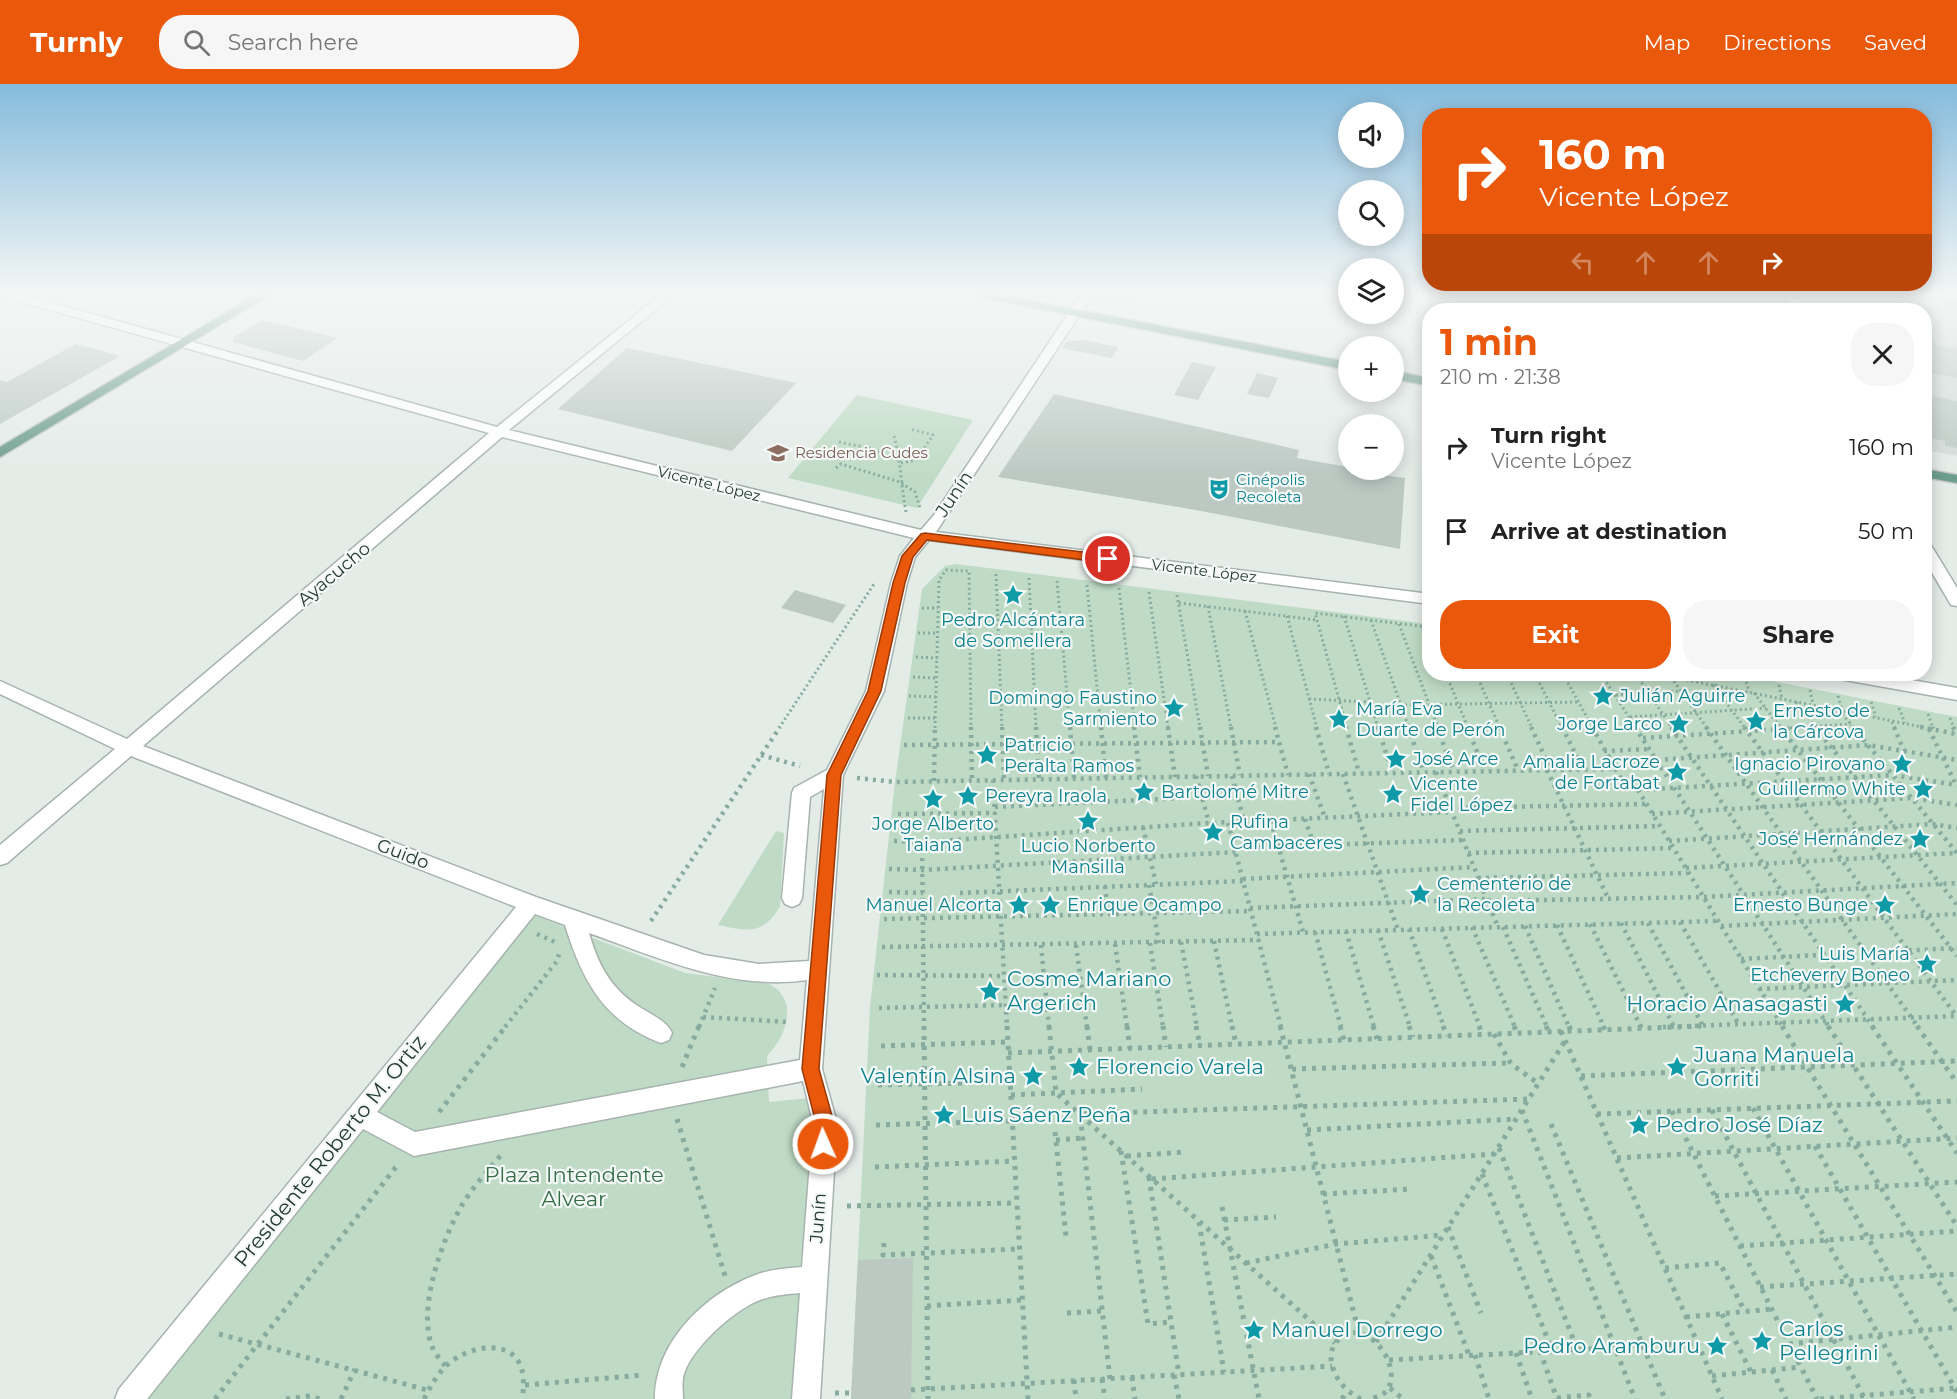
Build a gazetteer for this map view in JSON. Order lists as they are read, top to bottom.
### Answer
{
  "streets": {
    "street": [
      "Vicente López",
      "Junín",
      "Ayacucho",
      "Guido",
      "Presidente Roberto M. Ortiz"
    ]
  },
  "crossings": [
    ["Vicente López", "Junín"],
    ["Vicente López", "Ayacucho"],
    ["Junín", "Guido"],
    ["Ayacucho", "Guido"],
    ["Guido", "Presidente Roberto M. Ortiz"]
  ],
  "parks": ["Plaza Intendente Alvear"],
  "places": {
    "school or university": ["Residencia Cudes"],
    "theatre": ["Cinépolis Recoleta"],
    "place": [
      "Pedro Alcántara de Somellera",
      "Julián Aguirre",
      "Domingo Faustino Sarmiento",
      "María Eva Duarte de Perón",
      "Ernesto de la Cárcova",
      "Jorge Larco",
      "Patricio Peralta Ramos",
      "José Arce",
      "Ignacio Pirovano",
      "Amalia Lacroze de Fortabat",
      "Guillermo White",
      "Bartolomé Mitre",
      "Vicente Fidel López",
      "Pereyra Iraola",
      "Jorge Alberto Taiana",
      "Lucio Norberto Mansilla",
      "Rufina Cambaceres",
      "José Hernández",
      "Cementerio de la Recoleta",
      "Manuel Alcorta",
      "Enrique Ocampo",
      "Ernesto Bunge",
      "Luis María Etcheverry Boneo",
      "Cosme Mariano Argerich",
      "Horacio Anasagasti",
      "Florencio Varela",
      "Juana Manuela Gorriti",
      "Valentín Alsina",
      "Luis Sáenz Peña",
      "Pedro José Díaz",
      "Manuel Dorrego",
      "Carlos Pellegrini",
      "Pedro Aramburu"
    ]
  },
  "page": {
    "header": "Turnly",
    "search": "Search here",
    "nav": ["Map", "Directions", "Saved"],
    "map_buttons": ["+", "−"],
    "turn": ["160 m", "Vicente López"],
    "heading": ["1 min", "210 m · 21:38"],
    "list": [
      {
        "name": "Turn right",
        "note": "Vicente López",
        "value": "160 m"
      },
      {
        "name": "Arrive at destination",
        "value": "50 m"
      }
    ],
    "buttons": ["Exit", "Share"]
  }
}
